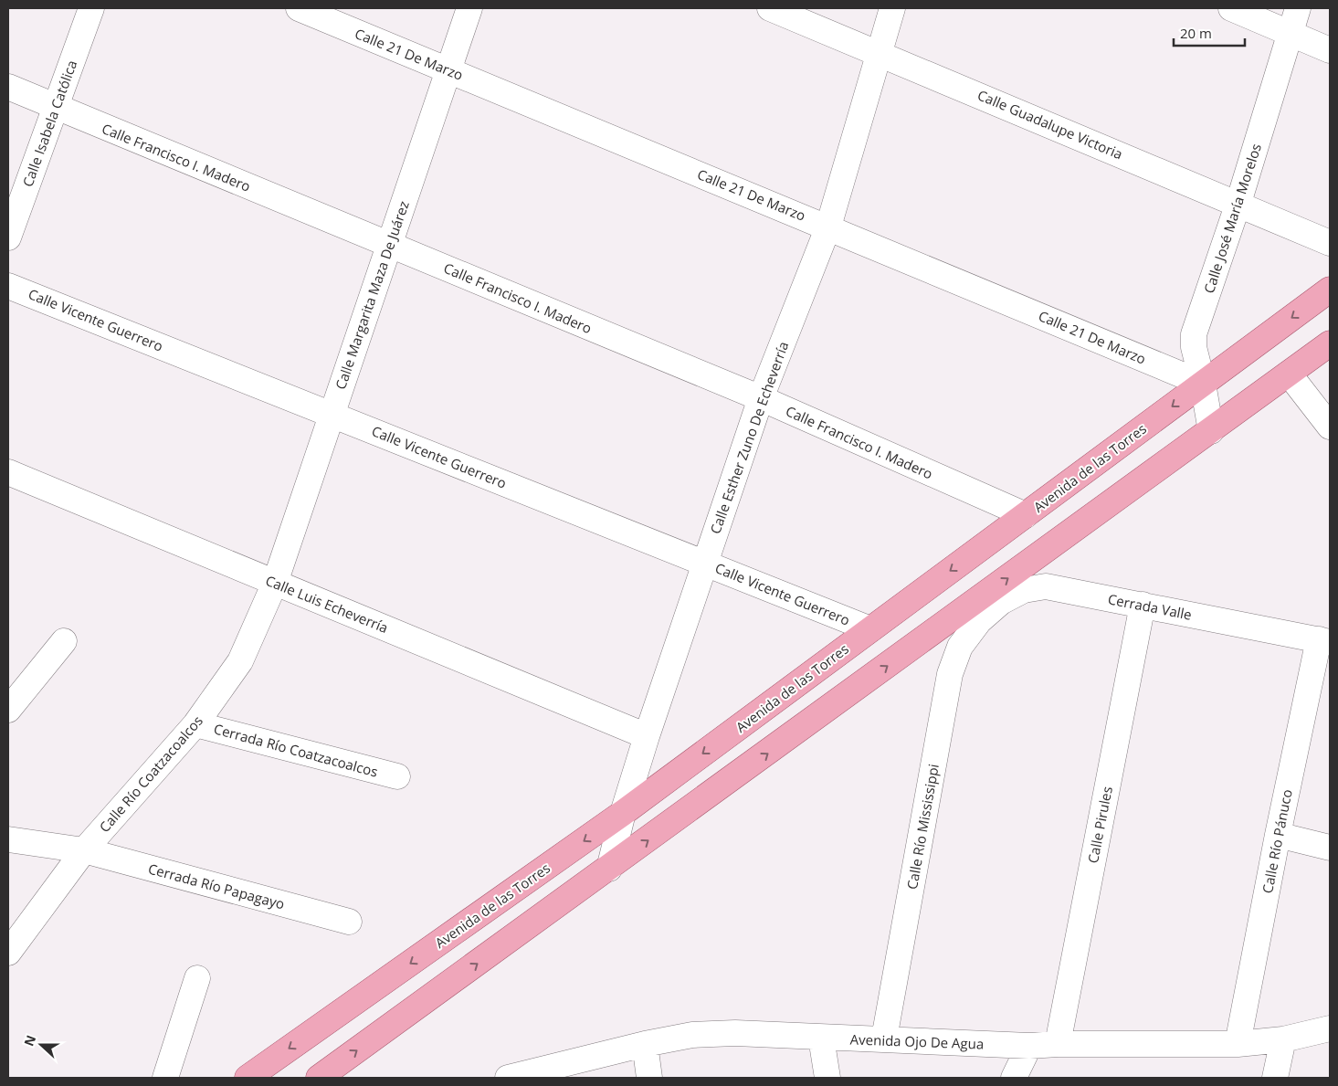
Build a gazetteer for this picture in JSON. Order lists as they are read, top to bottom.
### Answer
{
  "streets": {
    "main road": ["Avenida de las Torres"],
    "street": [
      "Calle 21 De Marzo",
      "Calle Isabela Católica",
      "Calle Guadalupe Victoria",
      "Calle Francisco I. Madero",
      "Calle José María Morelos",
      "Calle Margarita Maza De Juárez",
      "Calle Vicente Guerrero",
      "Calle Esther Zuno De Echeverría",
      "Calle Luis Echeverría",
      "Cerrada Valle",
      "Cerrada Río Coatzacoalcos",
      "Calle Río Coatzacoalcos",
      "Calle Pirules",
      "Calle Río Mississippi",
      "Calle Río Pánuco",
      "Cerrada Río Papagayo",
      "Avenida Ojo De Agua"
    ]
  },
  "crossings": [
    ["Calle 21 De Marzo", "Calle José María Morelos"],
    ["Calle 21 De Marzo", "Calle Margarita Maza De Juárez"],
    ["Calle 21 De Marzo", "Calle Esther Zuno De Echeverría"],
    ["Calle 21 De Marzo", "Avenida de las Torres"],
    ["Calle Isabela Católica", "Calle Francisco I. Madero"],
    ["Calle Guadalupe Victoria", "Calle José María Morelos"],
    ["Calle Guadalupe Victoria", "Calle Esther Zuno De Echeverría"],
    ["Calle Francisco I. Madero", "Calle Margarita Maza De Juárez"],
    ["Calle Francisco I. Madero", "Calle Esther Zuno De Echeverría"],
    ["Calle Francisco I. Madero", "Avenida de las Torres"],
    ["Calle José María Morelos", "Avenida de las Torres"],
    ["Calle Margarita Maza De Juárez", "Calle Vicente Guerrero"],
    ["Calle Margarita Maza De Juárez", "Calle Luis Echeverría"],
    ["Calle Margarita Maza De Juárez", "Calle Río Coatzacoalcos"],
    ["Calle Vicente Guerrero", "Calle Esther Zuno De Echeverría"],
    ["Calle Vicente Guerrero", "Avenida de las Torres"],
    ["Calle Esther Zuno De Echeverría", "Avenida de las Torres"],
    ["Calle Esther Zuno De Echeverría", "Calle Luis Echeverría"],
    ["Calle Luis Echeverría", "Calle Río Coatzacoalcos"],
    ["Cerrada Valle", "Calle Pirules"],
    ["Cerrada Valle", "Calle Río Mississippi"],
    ["Cerrada Valle", "Calle Río Pánuco"],
    ["Cerrada Río Coatzacoalcos", "Calle Río Coatzacoalcos"],
    ["Calle Río Coatzacoalcos", "Cerrada Río Papagayo"],
    ["Calle Pirules", "Avenida Ojo De Agua"],
    ["Calle Río Mississippi", "Avenida Ojo De Agua"],
    ["Calle Río Pánuco", "Avenida Ojo De Agua"]
  ],
  "scale_bar": "20 m",
  "north": "left"
}
